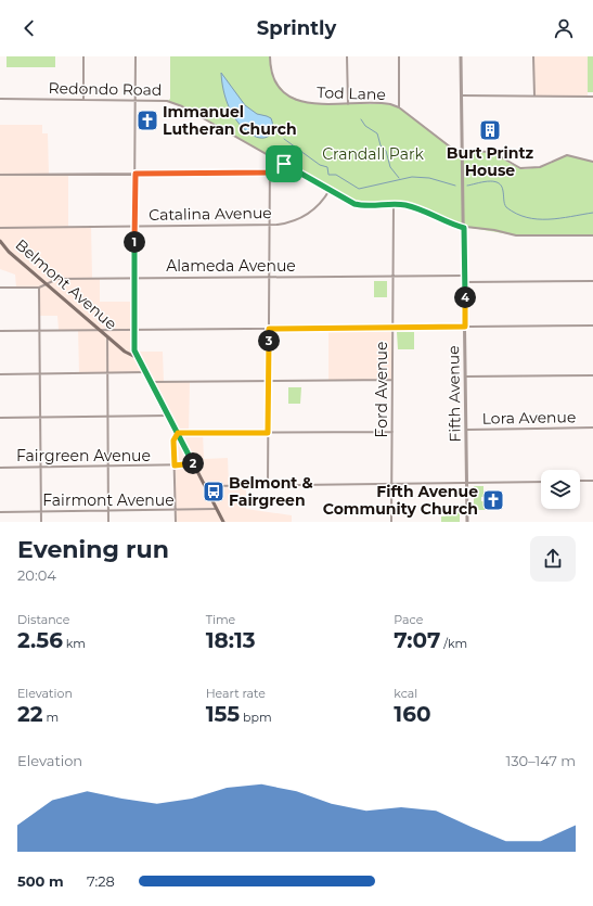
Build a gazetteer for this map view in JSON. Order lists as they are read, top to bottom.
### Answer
{
  "streets": {
    "main road": ["Belmont Avenue"],
    "street": [
      "Redondo Road",
      "Tod Lane",
      "Catalina Avenue",
      "Alameda Avenue",
      "Ford Avenue",
      "Fifth Avenue",
      "Lora Avenue",
      "Fairgreen Avenue",
      "Fairmont Avenue"
    ]
  },
  "crossings": [
    ["Redondo Road", "Catalina Avenue"],
    ["Redondo Road", "Ford Avenue"],
    ["Redondo Road", "Fifth Avenue"],
    ["Tod Lane", "Fifth Avenue"],
    ["Alameda Avenue", "Belmont Avenue"],
    ["Alameda Avenue", "Ford Avenue"],
    ["Alameda Avenue", "Fifth Avenue"],
    ["Belmont Avenue", "Fairgreen Avenue"],
    ["Belmont Avenue", "Fairmont Avenue"],
    ["Fifth Avenue", "Lora Avenue"]
  ],
  "parks": ["Crandall Park"],
  "places": {
    "church": ["Immanuel Lutheran Church", "Fifth Avenue Community Church"],
    "building": ["Burt Printz House"],
    "bus stop": ["Belmont & Fairgreen"]
  },
  "page": {
    "header": "Sprintly",
    "pins": [
      "1",
      "4",
      "3",
      "2"
    ],
    "heading": ["Evening run", "20:04"],
    "stats": [
      ["Distance", "2.56 km"],
      ["Time", "18:13"],
      ["Pace", "7:07 /km"],
      ["Elevation", "22 m"],
      ["Heart rate", "155 bpm"],
      ["kcal", "160"]
    ],
    "chart": ["Elevation", "130–147 m"],
    "list": [
      {
        "name": "500 m",
        "note": "7:28"
      }
    ]
  }
}
